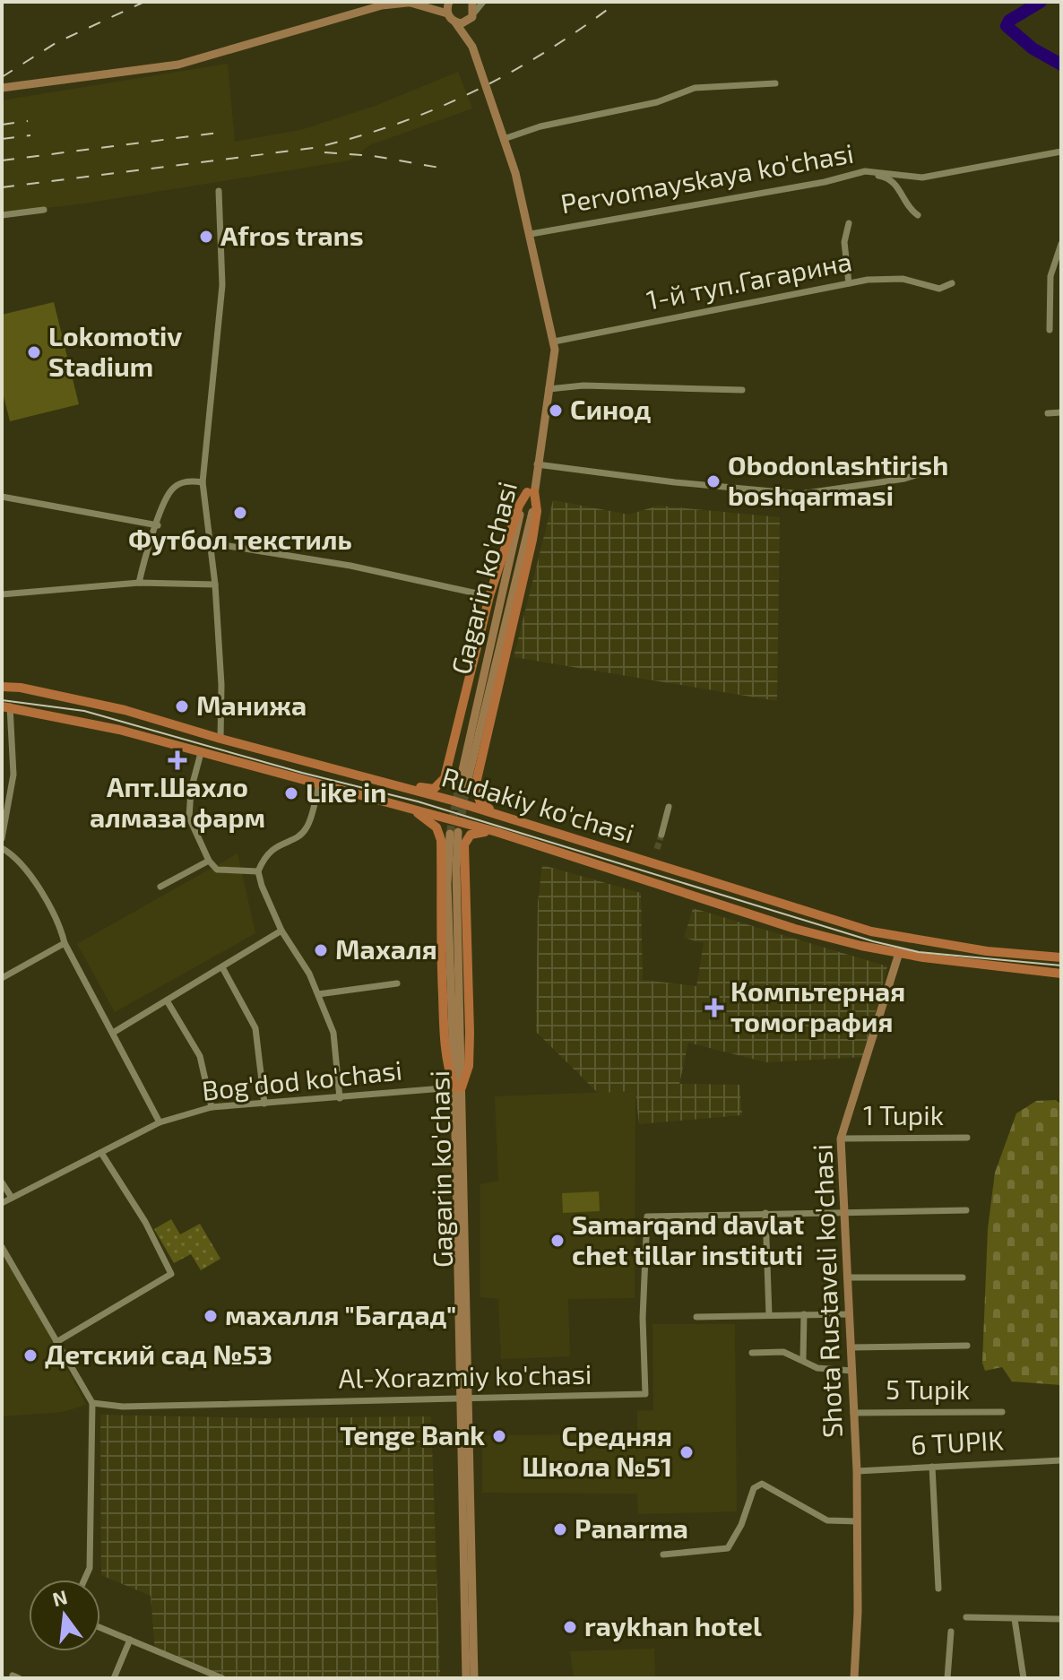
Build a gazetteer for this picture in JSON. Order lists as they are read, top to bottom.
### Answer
{
  "streets": {
    "main road": ["Gagarin ko'chasi", "Rudakiy ko'chasi", "Shota Rustaveli ko'chasi"],
    "street": [
      "Pervomayskaya ko'chasi",
      "1-й туп.Гагарина",
      "Bog'dod ko'chasi",
      "1 Tupik",
      "Al-Xorazmiy ko'chasi",
      "5 Tupik",
      "6 TUPIK"
    ]
  },
  "crossings": [
    ["Pervomayskaya ko'chasi", "Gagarin ko'chasi"],
    ["1-й туп.Гагарина", "Gagarin ko'chasi"],
    ["Gagarin ko'chasi", "Bog'dod ko'chasi"],
    ["Gagarin ko'chasi", "Al-Xorazmiy ko'chasi"],
    ["Rudakiy ko'chasi", "Shota Rustaveli ko'chasi"],
    ["1 Tupik", "Shota Rustaveli ko'chasi"],
    ["Shota Rustaveli ko'chasi", "Al-Xorazmiy ko'chasi"],
    ["Shota Rustaveli ko'chasi", "5 Tupik"],
    ["Shota Rustaveli ko'chasi", "6 TUPIK"]
  ],
  "places": {
    "other": [
      "Afros trans",
      "Lokomotiv Stadium",
      "Синод",
      "Obodonlashtirish boshqarmasi",
      "Футбол текстиль",
      "Манижа",
      "Like in",
      "Махаля",
      "Samarqand davlat chet tillar instituti",
      "махалля \"Багдад\"",
      "Детский сад №53",
      "Tenge Bank",
      "Средняя Школа №51",
      "Panarma",
      "raykhan hotel"
    ],
    "health": ["Апт.Шахло алмаза фарм", "Компьтерная томография"]
  },
  "north": "top"
}
